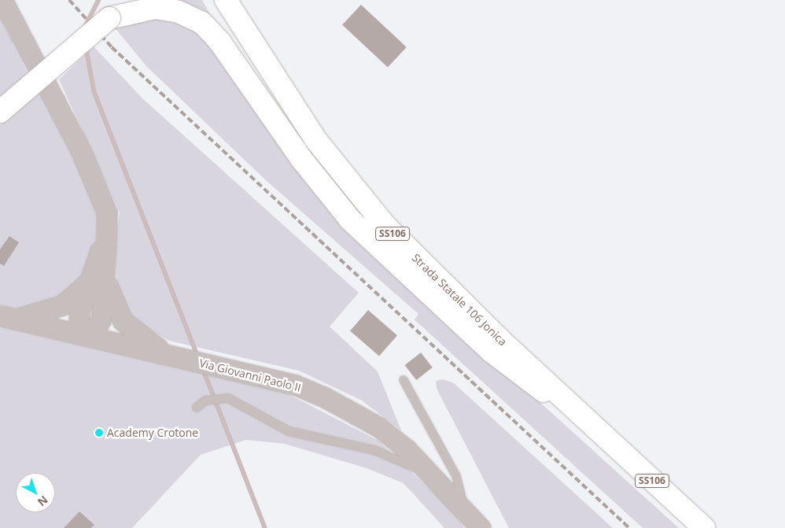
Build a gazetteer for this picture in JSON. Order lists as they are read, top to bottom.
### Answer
{
  "streets": {
    "main road": ["SS106", "Strada Statale 106 Jonica"],
    "street": ["Via Giovanni Paolo II"]
  },
  "places": ["Academy Crotone"],
  "north": "bottom right"
}
